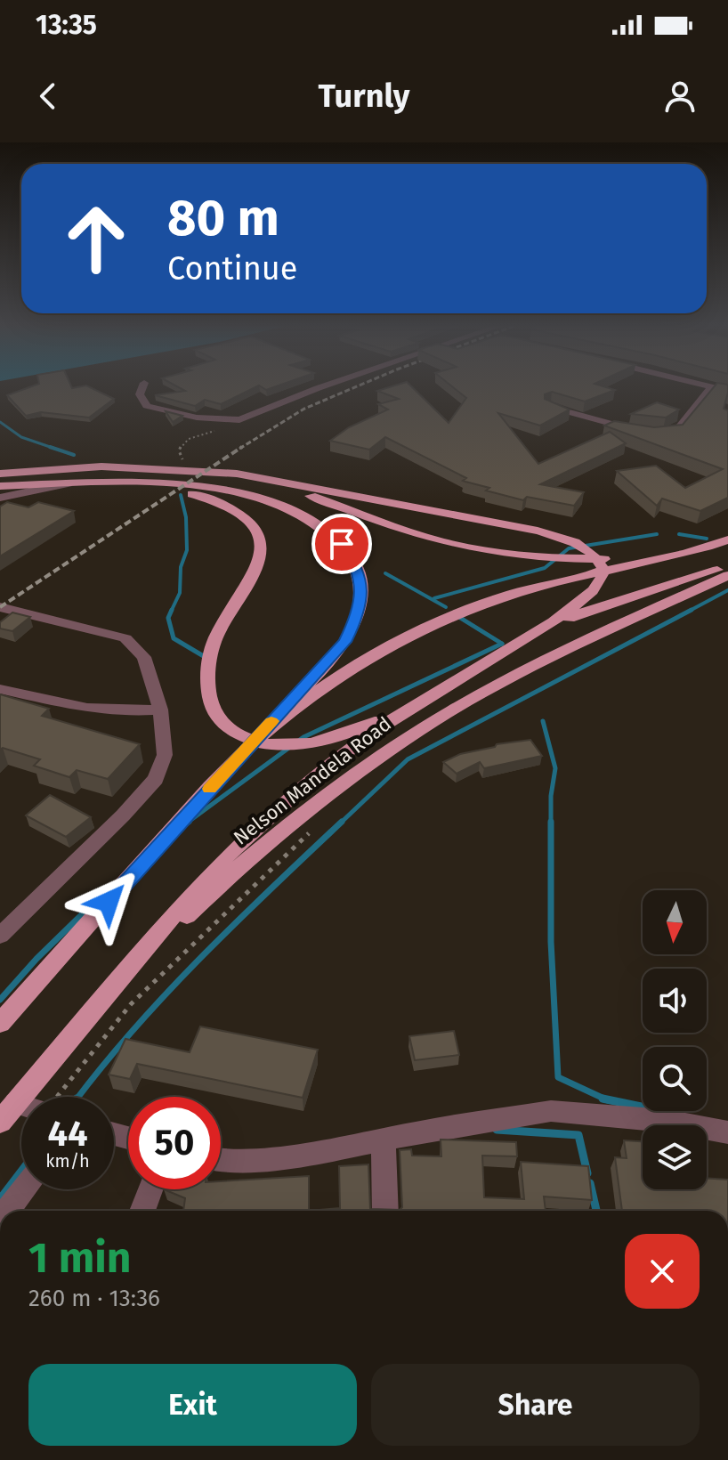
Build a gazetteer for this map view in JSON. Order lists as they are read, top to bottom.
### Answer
{
  "streets": {
    "main road": ["Nelson Mandela Road"]
  },
  "north": "bottom",
  "page": {
    "status": "13:35",
    "header": "Turnly",
    "turn": ["80 m", "Continue"],
    "speed": "44 km/h",
    "limit": "50",
    "heading": ["1 min", "260 m · 13:36"],
    "buttons": ["Exit", "Share"]
  }
}
